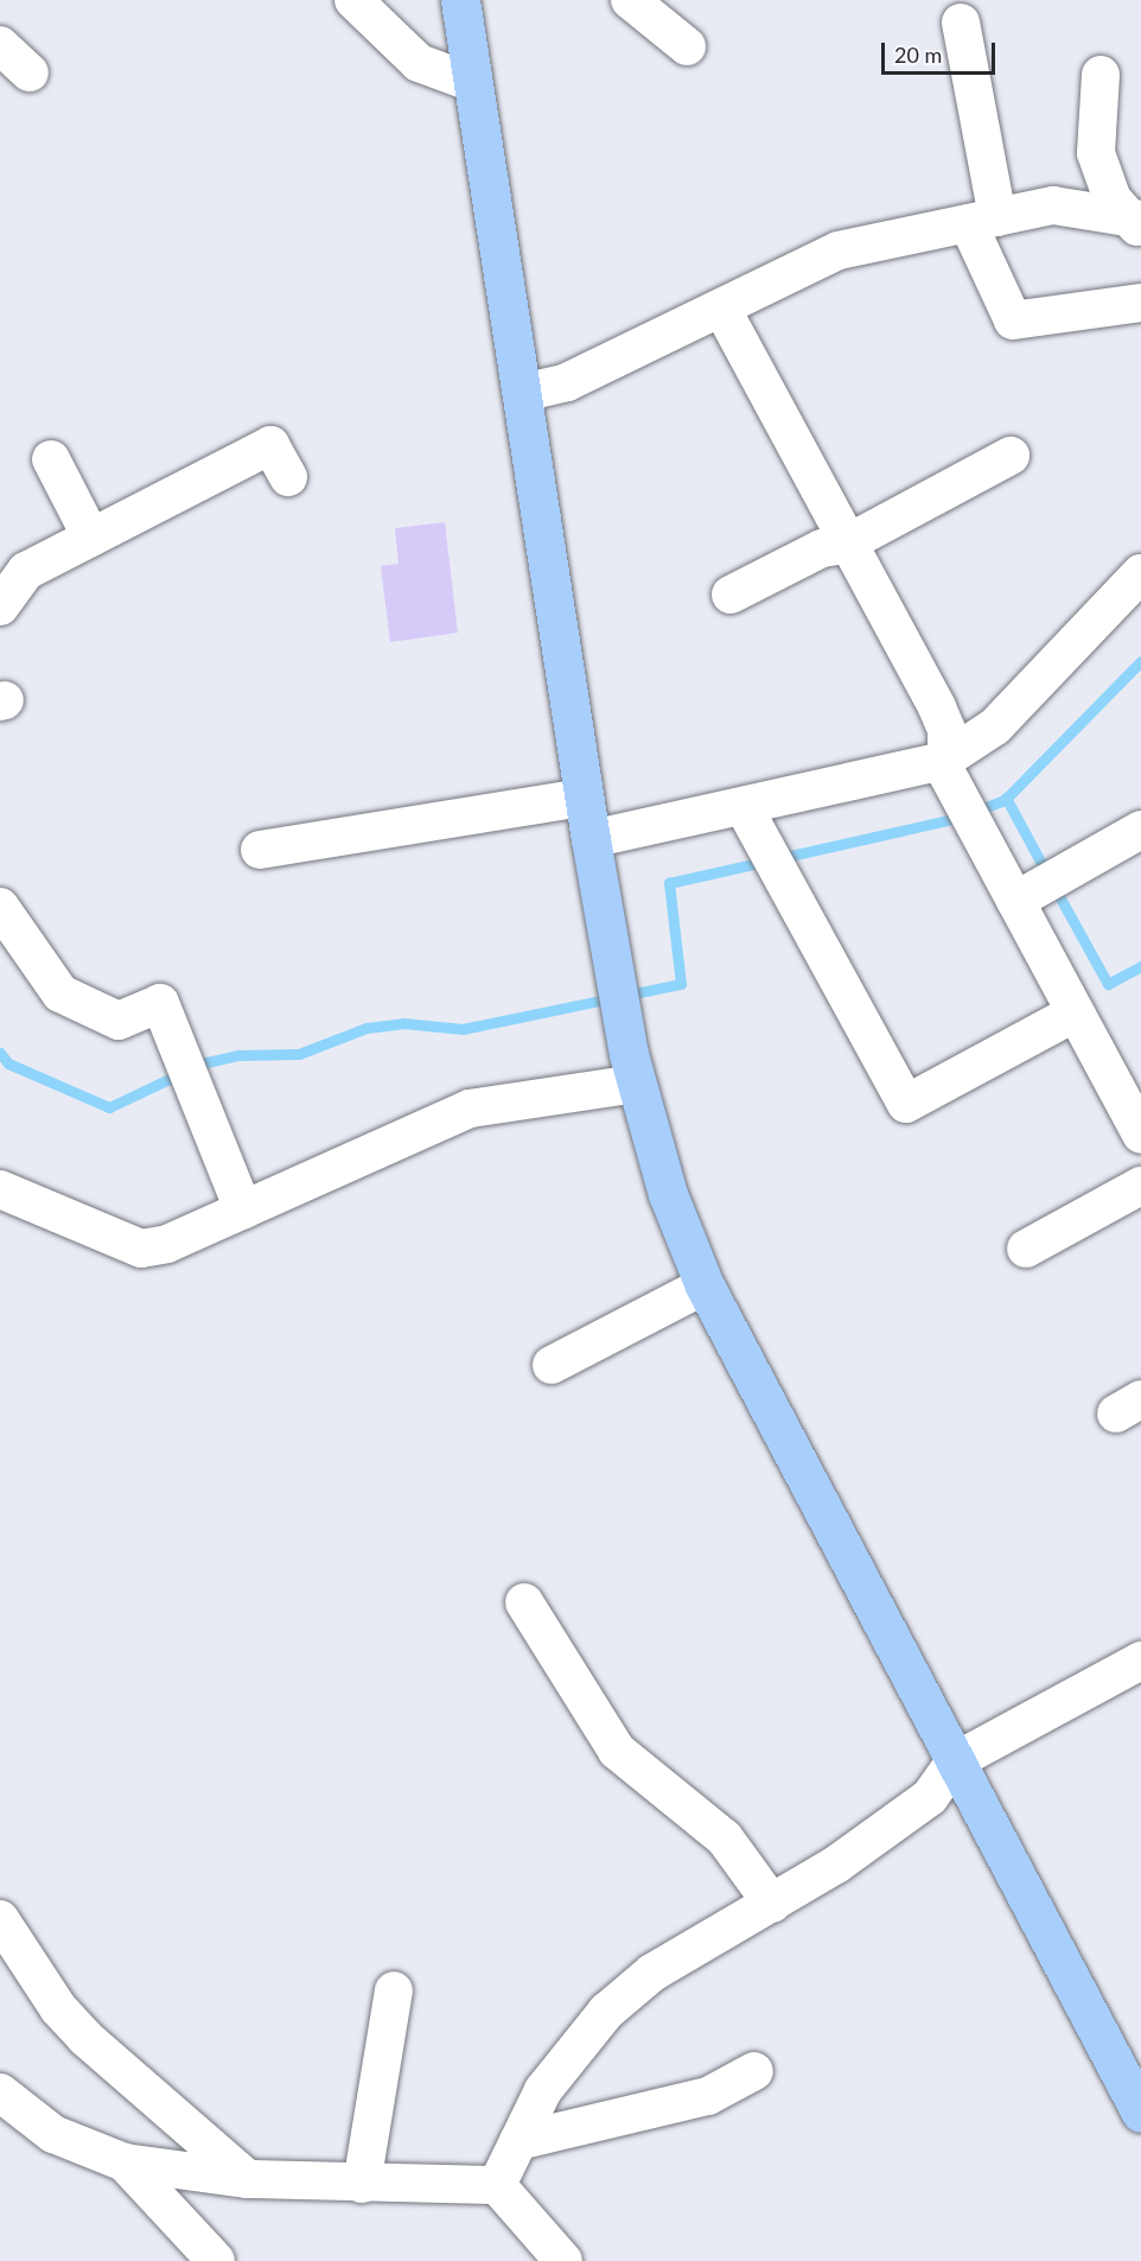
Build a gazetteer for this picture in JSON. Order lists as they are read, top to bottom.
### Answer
{
  "scale_bar": "20 m"
}
